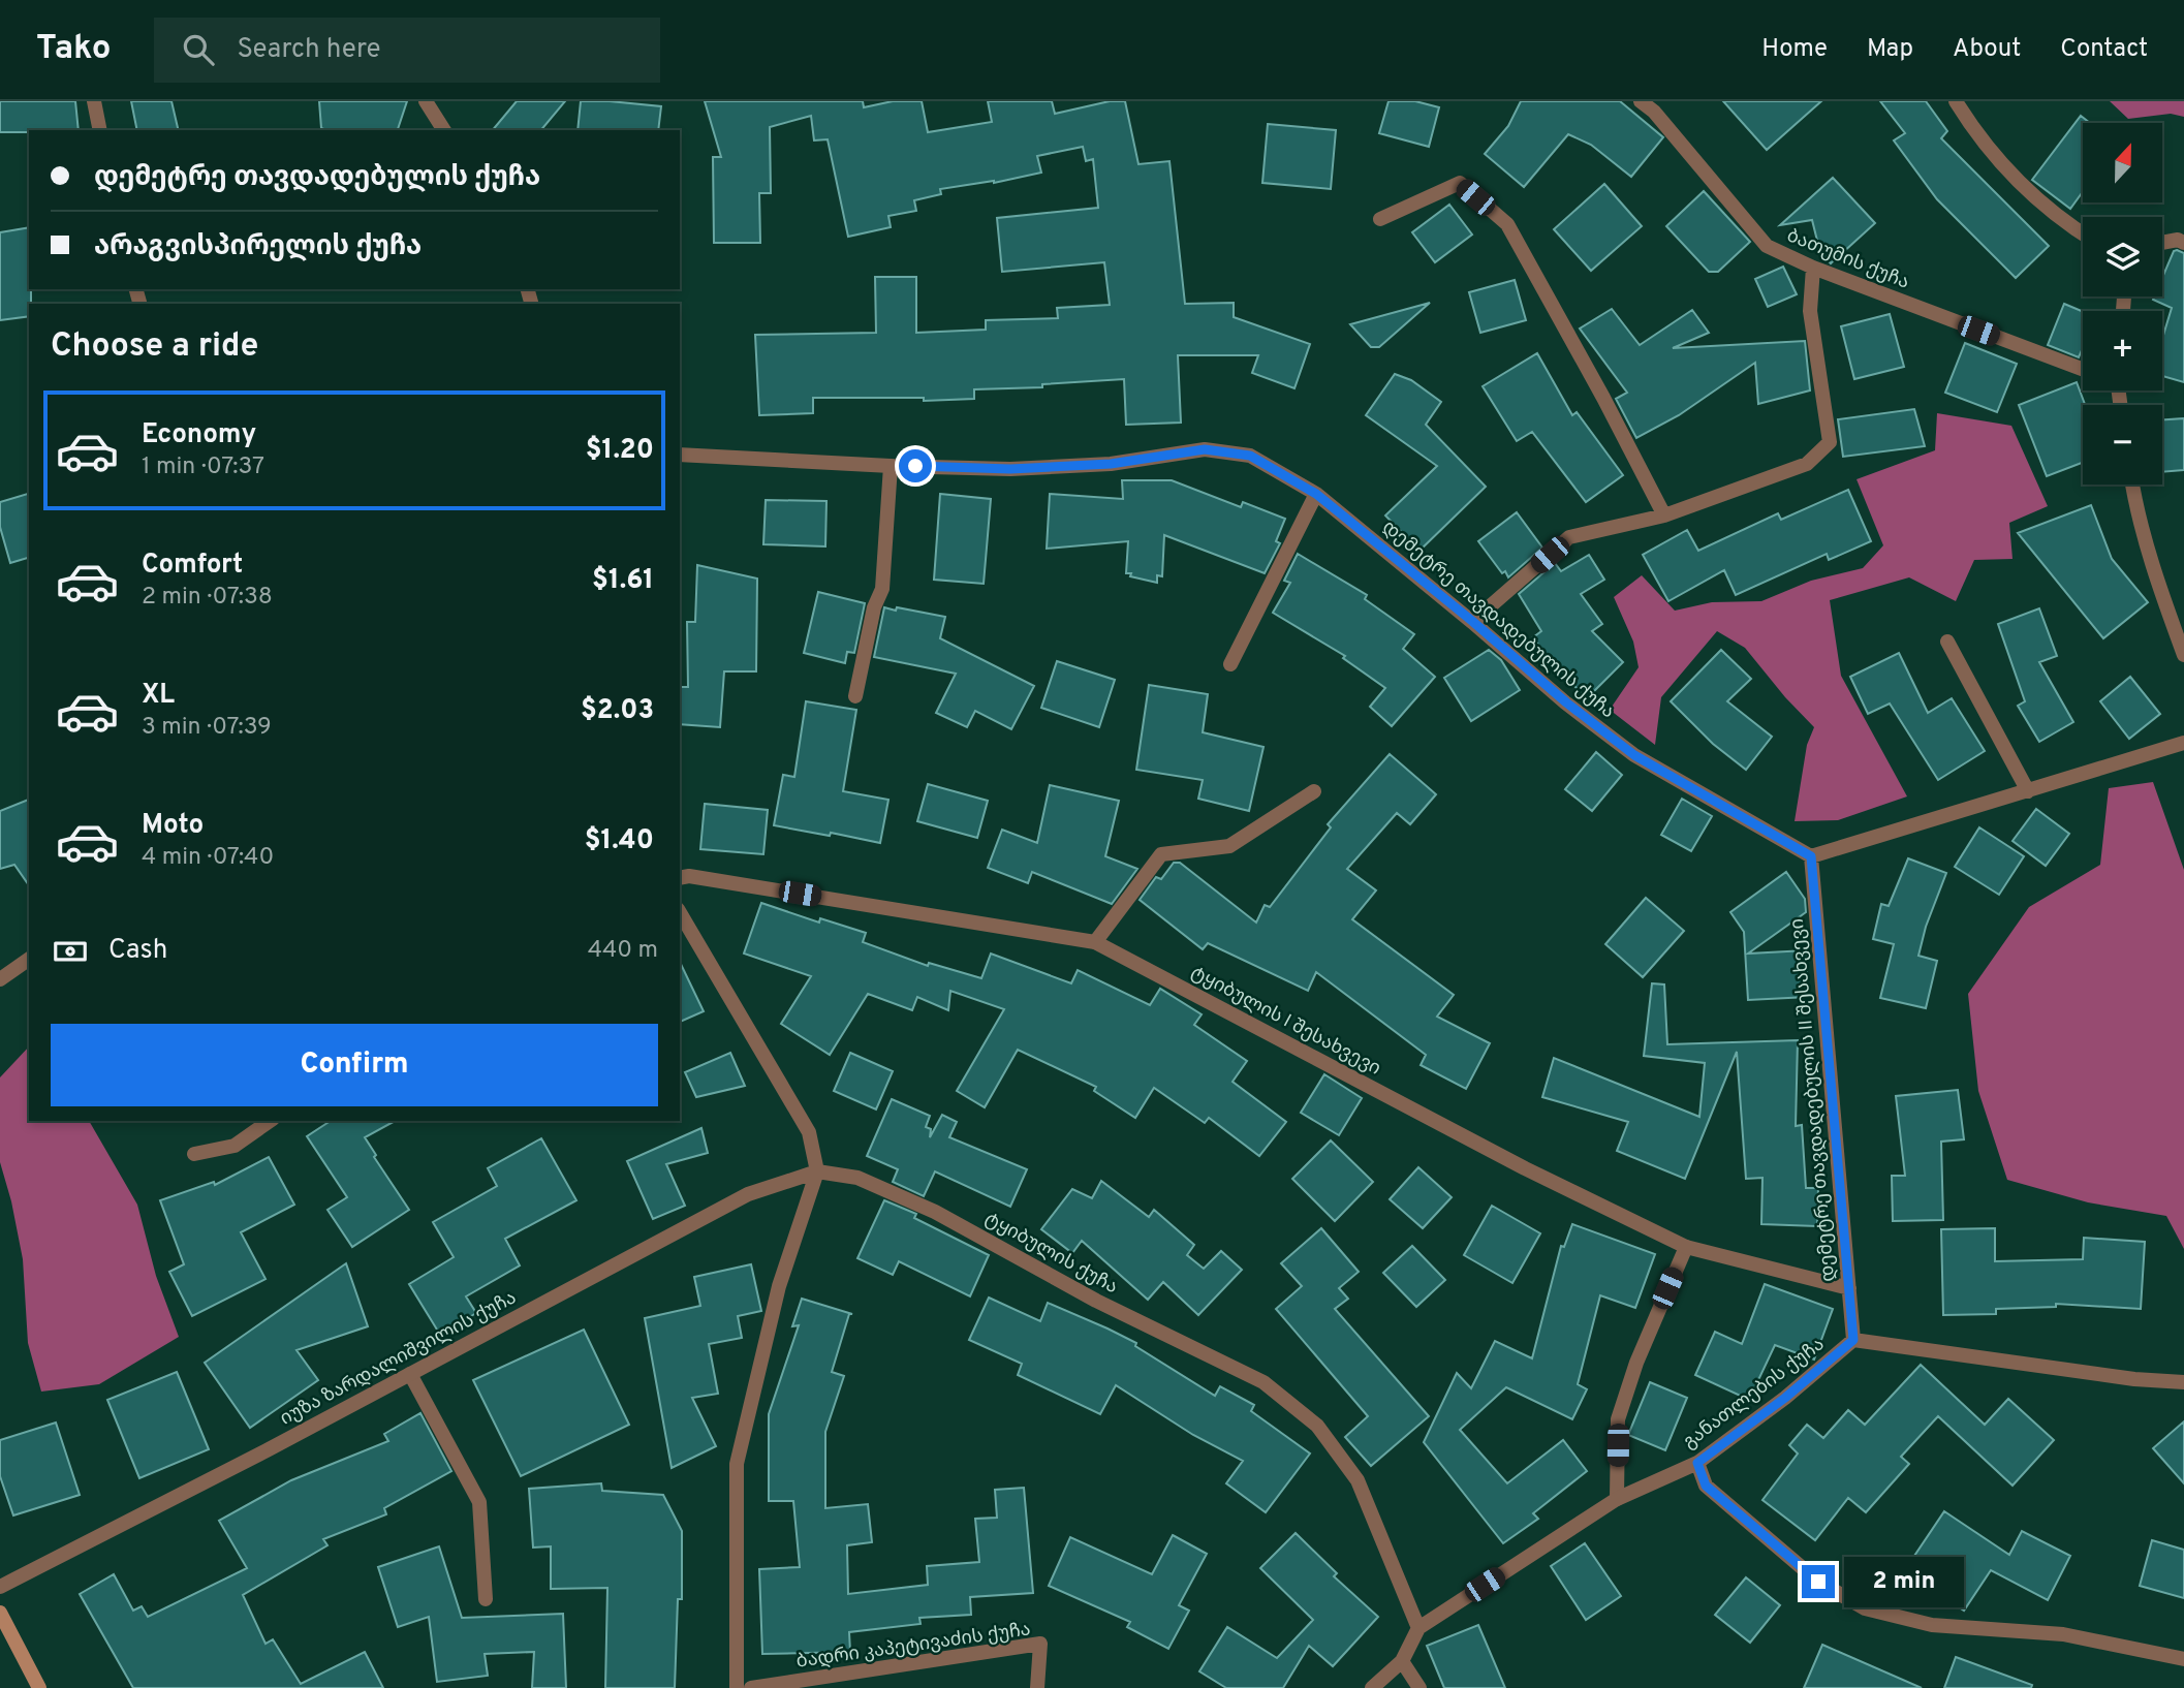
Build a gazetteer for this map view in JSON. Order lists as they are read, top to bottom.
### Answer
{
  "streets": {
    "street": [
      "ბათუმის ქუჩა",
      "დემეტრე თავდადებულის ქუჩა",
      "ტყიბულის I შესახვევი",
      "დემეტრე თავდადებულის II შესახვევი",
      "ტყიბულის ქუჩა",
      "იუზა ზარდალიშვილის ქუჩა",
      "განათლების ქუჩა",
      "ბადრი კაპეტივაძის ქუჩა"
    ]
  },
  "crossings": [
    ["დემეტრე თავდადებულის ქუჩა", "დემეტრე თავდადებულის II შესახვევი"],
    ["ტყიბულის I შესახვევი", "დემეტრე თავდადებულის II შესახვევი"],
    ["დემეტრე თავდადებულის II შესახვევი", "განათლების ქუჩა"],
    ["ტყიბულის ქუჩა", "იუზა ზარდალიშვილის ქუჩა"],
    ["ტყიბულის ქუჩა", "განათლების ქუჩა"]
  ],
  "north": "top",
  "page": {
    "header": "Tako",
    "search": "Search here",
    "nav": [
      "Home",
      "Map",
      "About",
      "Contact"
    ],
    "map_buttons": ["+", "−"],
    "banner": ["დემეტრე თავდადებულის ქუჩა", "არაგვისპირელის ქუჩა"],
    "heading": "Choose a ride",
    "list": [
      {
        "name": "Economy",
        "note": "1 min · 07:37",
        "value": "$1.20"
      },
      {
        "name": "Comfort",
        "note": "2 min · 07:38",
        "value": "$1.61"
      },
      {
        "name": "XL",
        "note": "3 min · 07:39",
        "value": "$2.03"
      },
      {
        "name": "Moto",
        "note": "4 min · 07:40",
        "value": "$1.40"
      }
    ],
    "pay": ["Cash", "440 m"],
    "buttons": "Confirm",
    "bubble": "2 min"
  }
}
